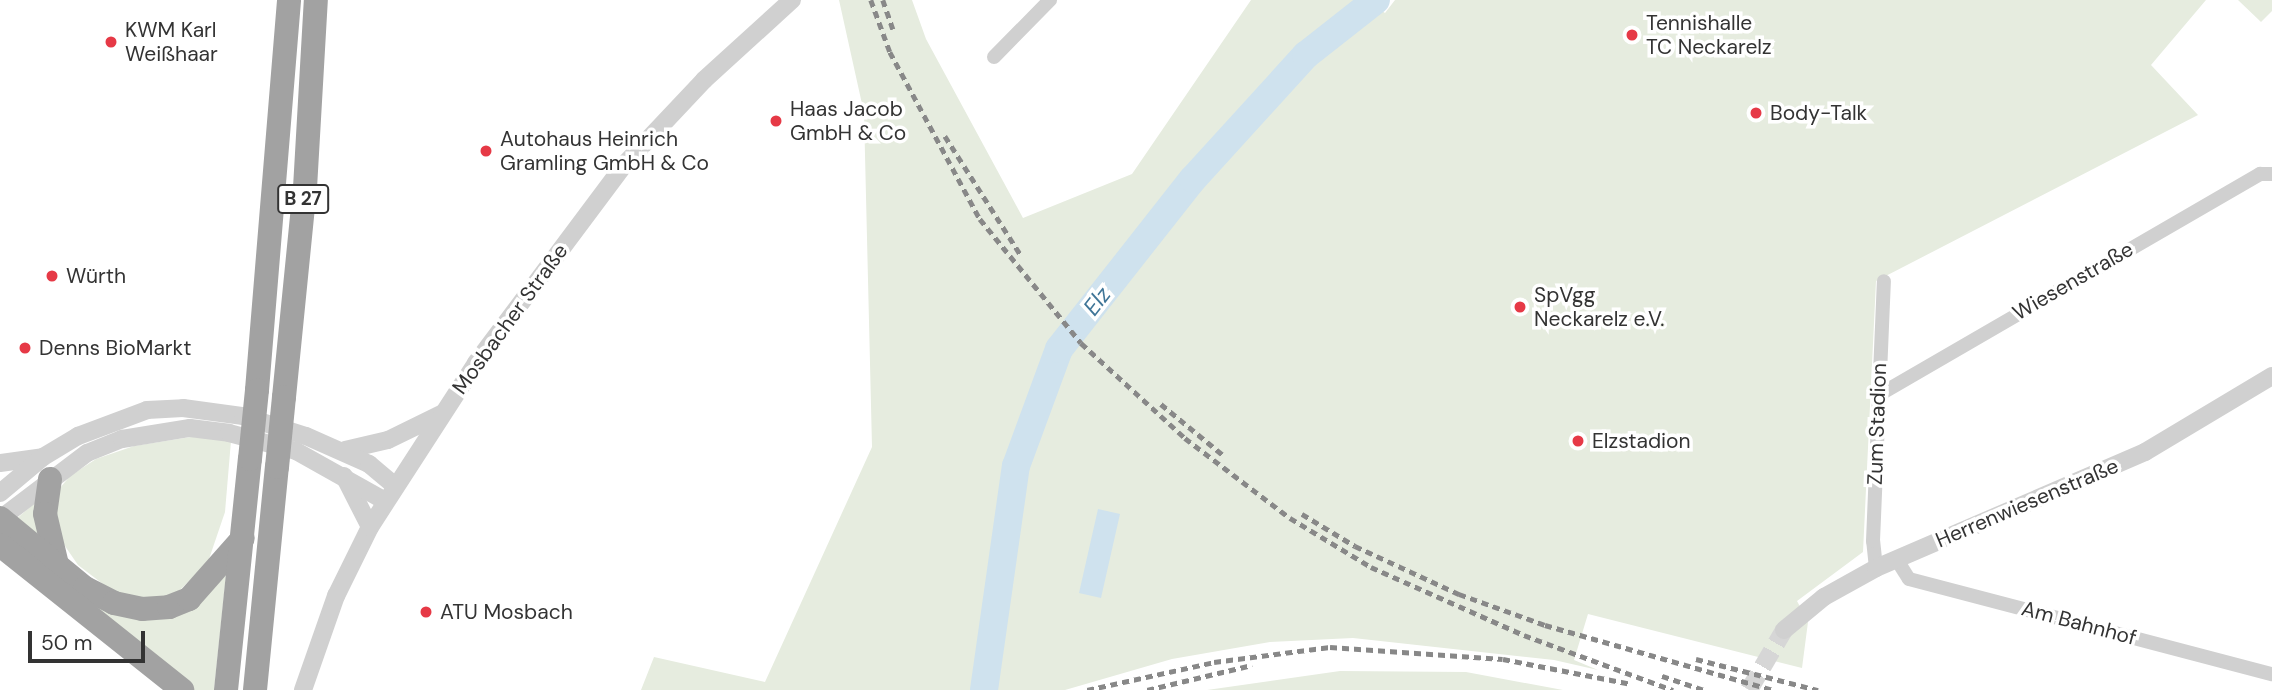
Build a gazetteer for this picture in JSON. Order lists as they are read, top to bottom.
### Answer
{
  "streets": {
    "highway": ["B 27"],
    "street": [
      "Wiesenstraße",
      "Mosbacher Straße",
      "Zum Stadion",
      "Herrenwiesenstraße",
      "Am Bahnhof"
    ]
  },
  "crossings": [
    ["Wiesenstraße", "Zum Stadion"],
    ["Zum Stadion", "Herrenwiesenstraße"],
    ["Herrenwiesenstraße", "Am Bahnhof"]
  ],
  "water": ["Elz"],
  "places": [
    "Tennishalle TC Neckarelz",
    "KWM Karl Weißhaar",
    "Body-Talk",
    "Haas Jacob GmbH & Co",
    "Autohaus Heinrich Gramling GmbH & Co",
    "Würth",
    "SpVgg Neckarelz e.V.",
    "Denns BioMarkt",
    "Elzstadion",
    "ATU Mosbach"
  ],
  "scale_bar": "50 m"
}
